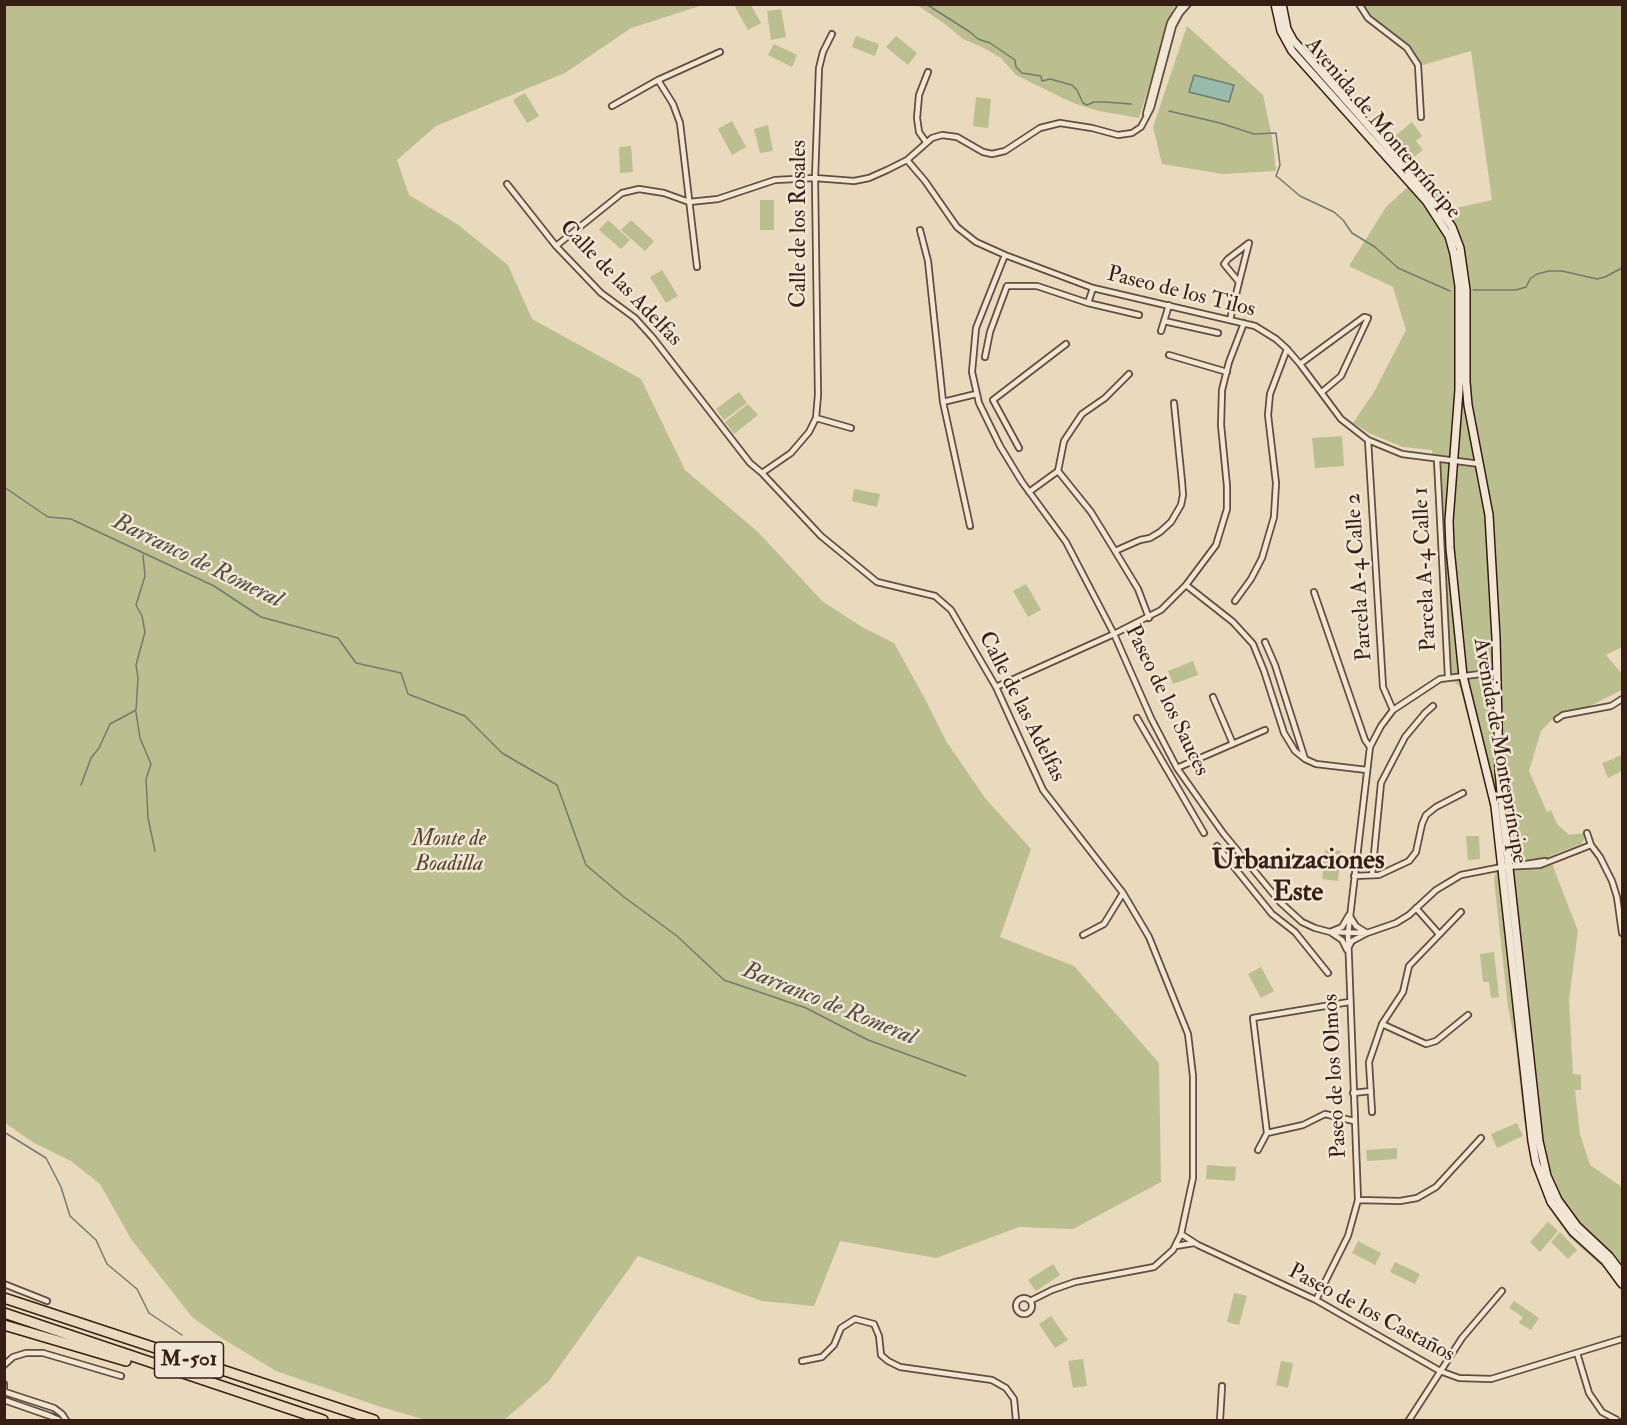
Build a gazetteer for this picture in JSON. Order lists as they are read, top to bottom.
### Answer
{
  "streets": {
    "highway": ["M-501"],
    "street": [
      "Avenida de Montepríncipe",
      "Calle de los Rosales",
      "Calle de las Adelfas",
      "Paseo de los Tilos",
      "Parcela A-4 Calle 1",
      "Parcela A-4 Calle 2",
      "Paseo de los Sauces",
      "Paseo de los Olmos",
      "Paseo de los Castaños"
    ]
  },
  "crossings": [
    ["Avenida de Montepríncipe", "Paseo de los Tilos"],
    ["Avenida de Montepríncipe", "Paseo de los Sauces"],
    ["Avenida de Montepríncipe", "Paseo de los Olmos"],
    ["Calle de los Rosales", "Calle de las Adelfas"],
    ["Calle de las Adelfas", "Paseo de los Castaños"],
    ["Paseo de los Tilos", "Parcela A-4 Calle 1"],
    ["Paseo de los Tilos", "Parcela A-4 Calle 2"],
    ["Paseo de los Tilos", "Paseo de los Sauces"],
    ["Parcela A-4 Calle 1", "Paseo de los Olmos"],
    ["Parcela A-4 Calle 2", "Paseo de los Olmos"],
    ["Paseo de los Sauces", "Paseo de los Olmos"],
    ["Paseo de los Olmos", "Paseo de los Castaños"]
  ],
  "districts": ["Urbanizaciones Este"],
  "water": ["Barranco de Romeral"],
  "parks": ["Monte de Boadilla"]
}
